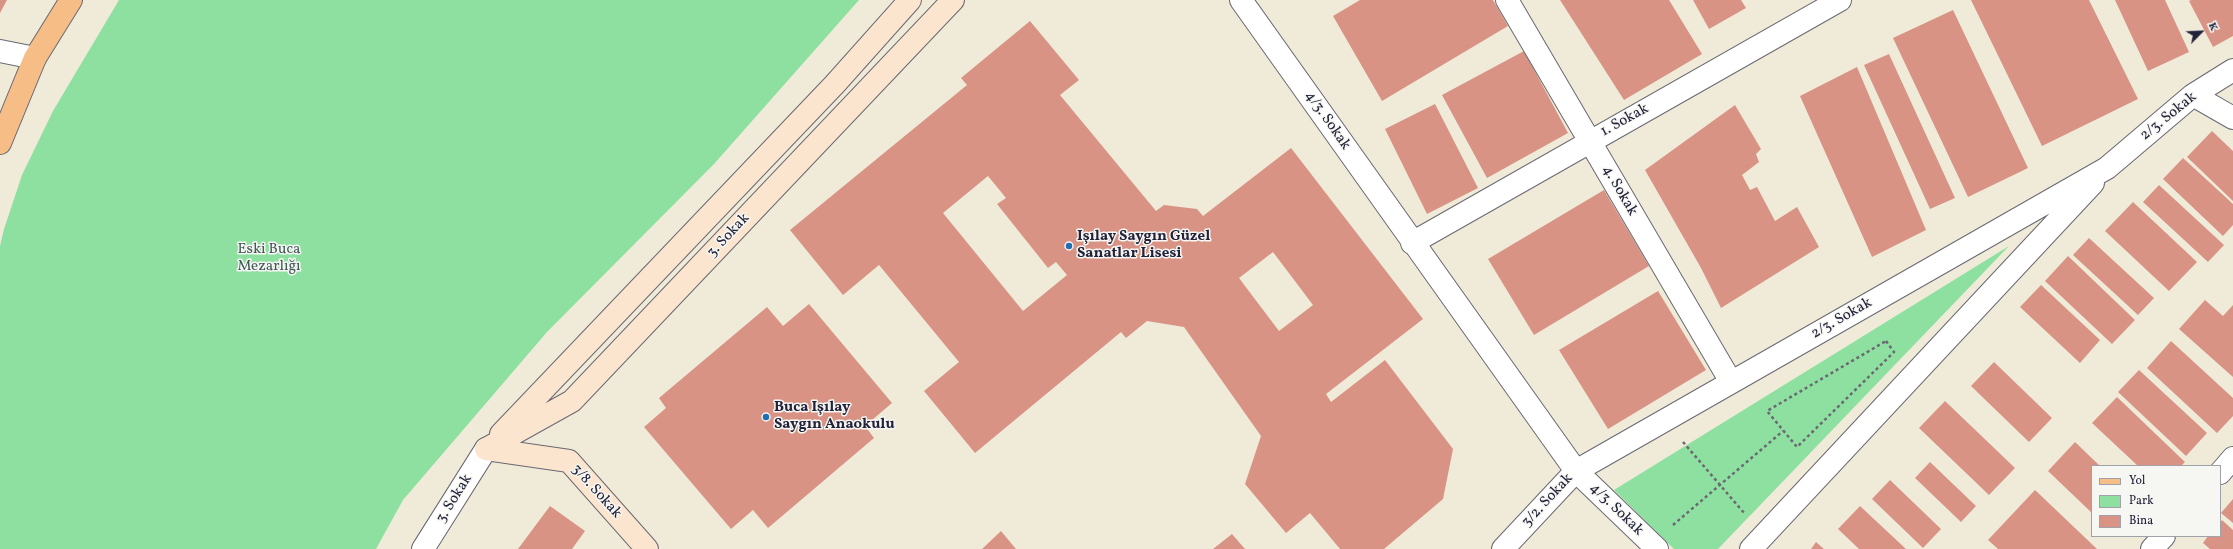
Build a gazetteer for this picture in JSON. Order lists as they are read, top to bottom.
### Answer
{
  "streets": {
    "main road": ["3. Sokak", "3/8. Sokak"],
    "street": [
      "2/3. Sokak",
      "4/3. Sokak",
      "1. Sokak",
      "4. Sokak",
      "3/2. Sokak"
    ]
  },
  "crossings": [
    ["2/3. Sokak", "4/3. Sokak"],
    ["2/3. Sokak", "4. Sokak"],
    ["2/3. Sokak", "3/2. Sokak"],
    ["4/3. Sokak", "1. Sokak"],
    ["4/3. Sokak", "3/2. Sokak"],
    ["1. Sokak", "4. Sokak"],
    ["3. Sokak", "3/8. Sokak"]
  ],
  "parks": ["Eski Buca Mezarlığı"],
  "places": ["Işılay Saygın Güzel Sanatlar Lisesi", "Buca Işılay Saygın Anaokulu"],
  "legend": ["Yol", "Park", "Bina"],
  "north": "top right"
}
